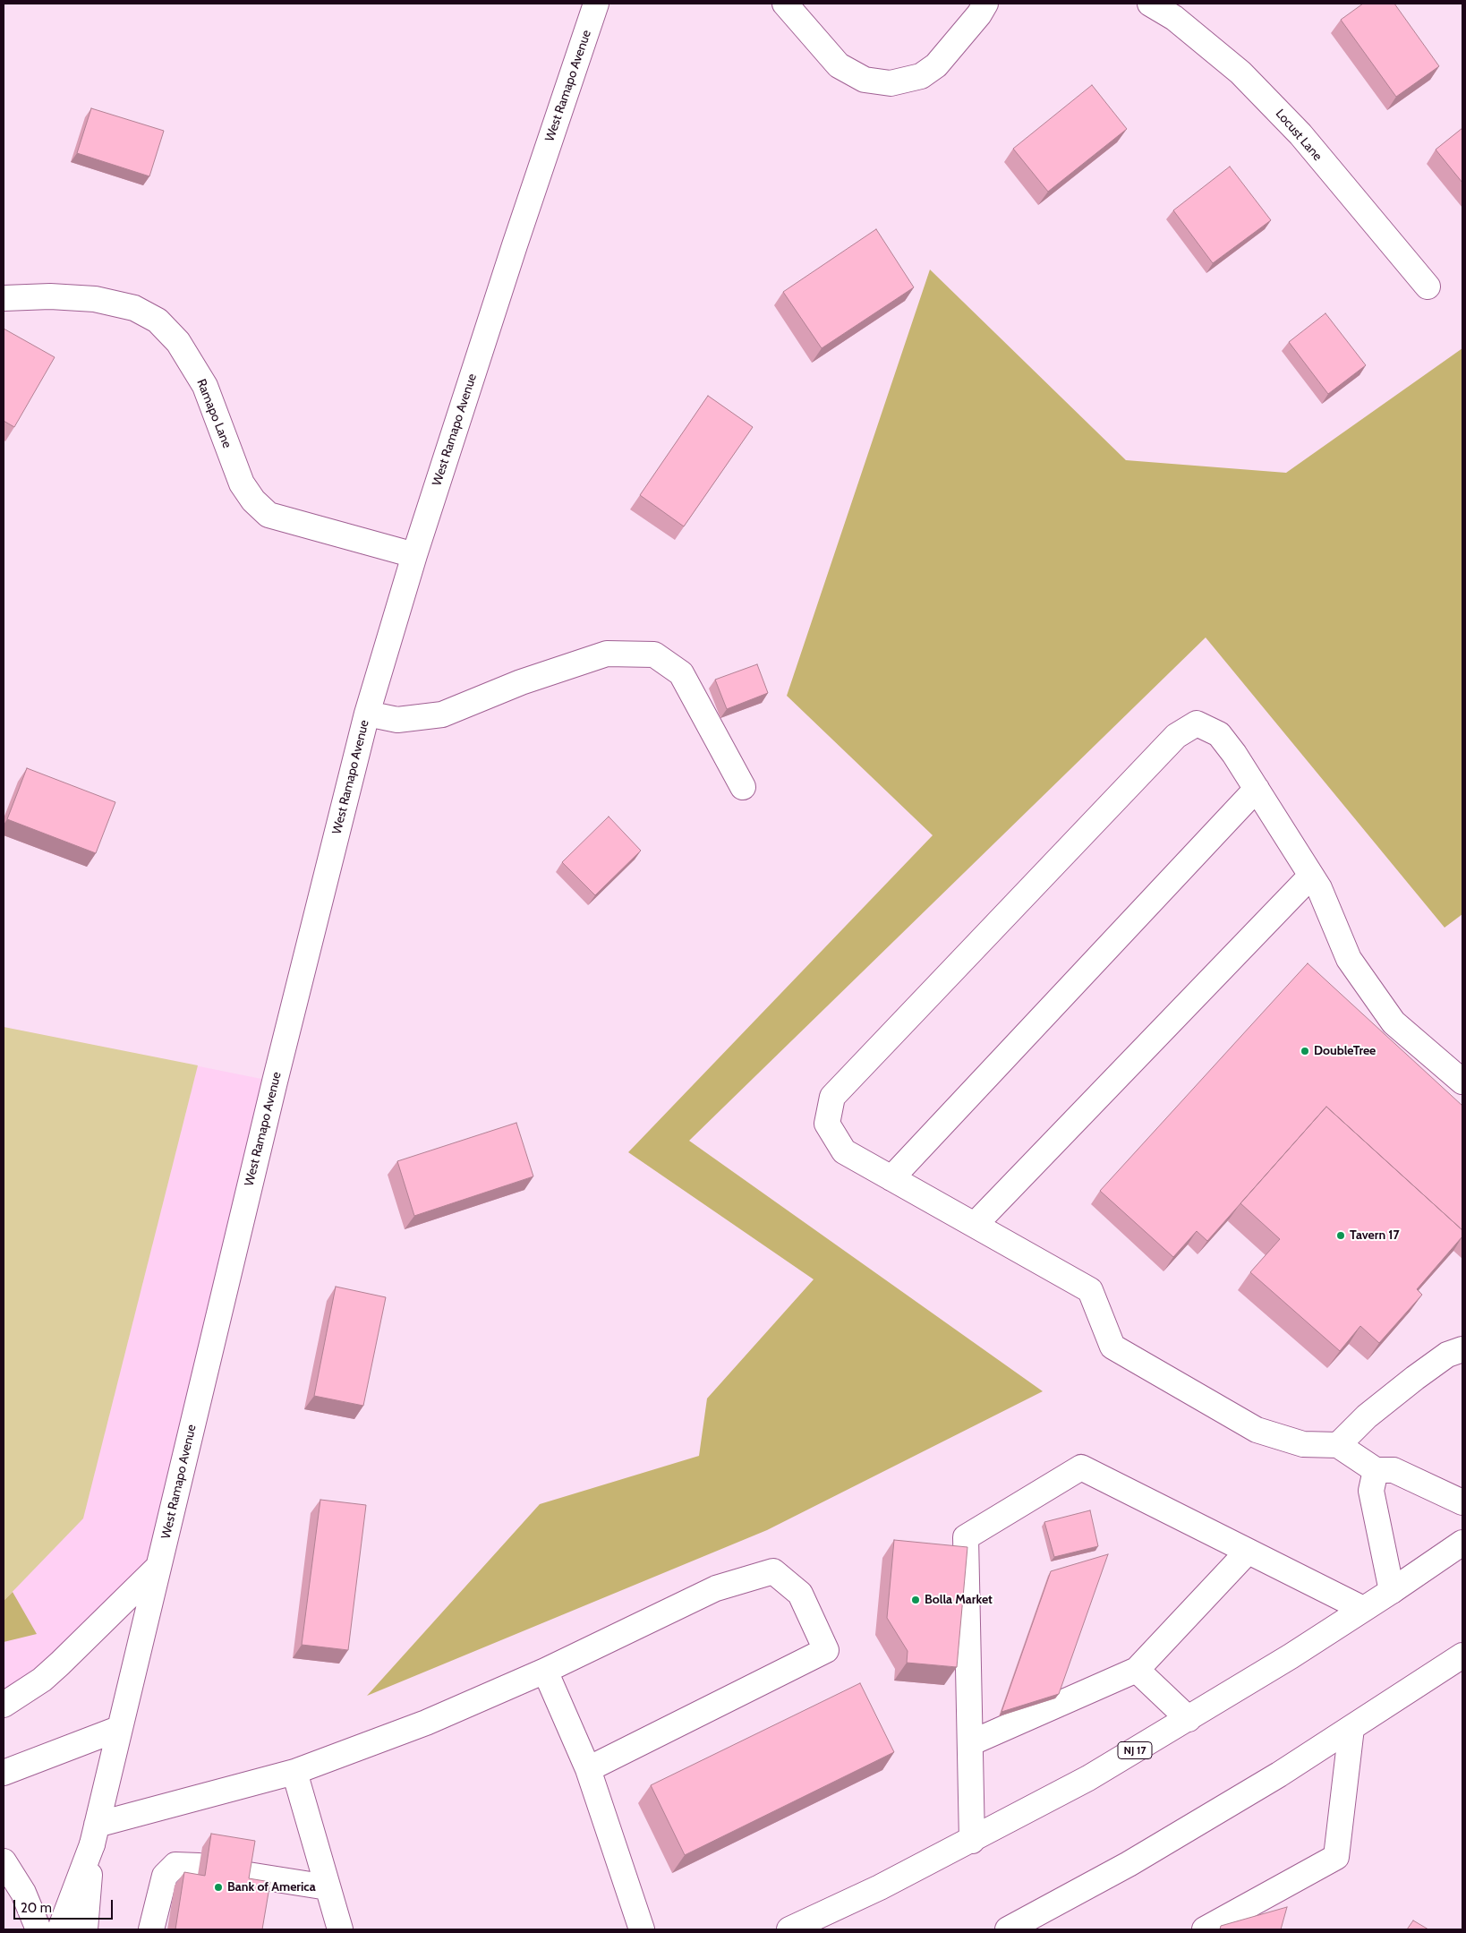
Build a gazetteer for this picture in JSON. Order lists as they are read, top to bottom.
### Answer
{
  "streets": {
    "main road": [
      "West Ramapo Avenue",
      "Locust Lane",
      "Ramapo Lane",
      "NJ 17"
    ]
  },
  "crossings": [
    ["West Ramapo Avenue", "Ramapo Lane"]
  ],
  "places": [
    "DoubleTree",
    "Tavern 17",
    "Bolla Market",
    "Bank of America"
  ],
  "scale_bar": "20 m"
}
